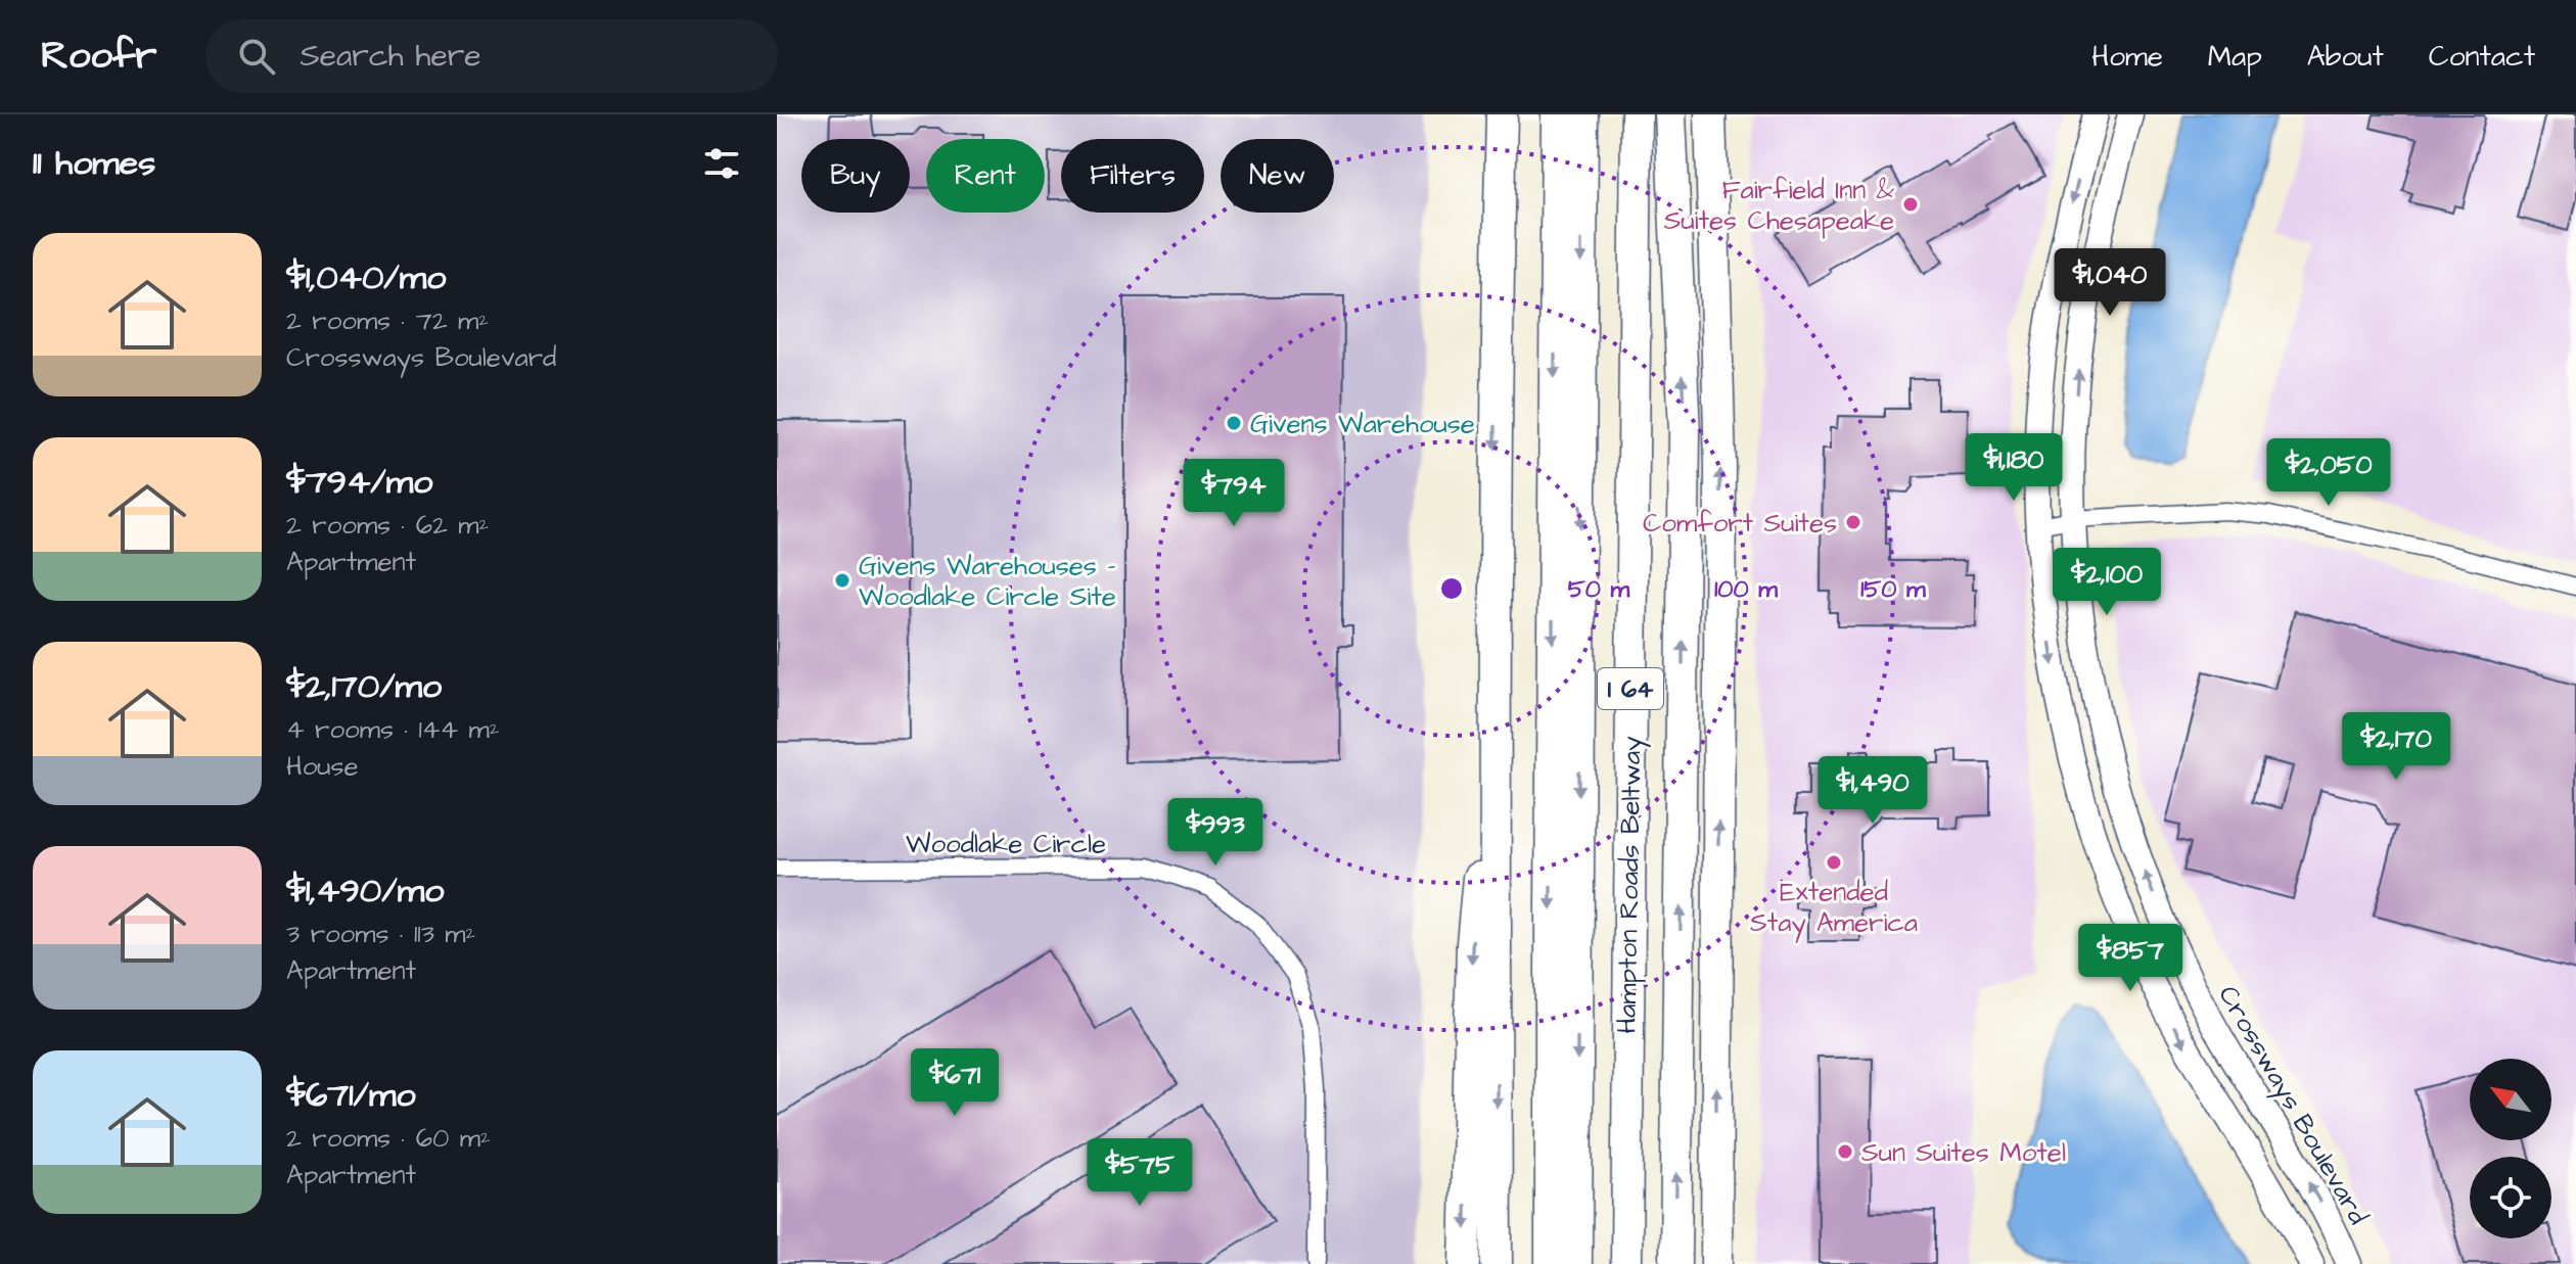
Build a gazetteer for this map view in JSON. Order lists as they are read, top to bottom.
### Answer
{
  "streets": {
    "highway": ["I 64", "Hampton Roads Beltway"],
    "street": ["Woodlake Circle", "Crossways Boulevard"]
  },
  "places": [
    "Fairfield Inn & Suites Chesapeake",
    "Givens Warehouse",
    "Comfort Suites",
    "Givens Warehouses - Woodlake Circle Site",
    "Extended Stay America",
    "Sun Suites Motel"
  ],
  "north": "top left",
  "page": {
    "header": "Roofr",
    "search": "Search here",
    "nav": [
      "Home",
      "Map",
      "About",
      "Contact"
    ],
    "heading": "11 homes",
    "chip": [
      "Buy",
      "Rent",
      "Filters",
      "New"
    ],
    "list": [
      {
        "name": "$1,040/mo",
        "note": "2 rooms · 72 m² · Crossways Boulevard"
      },
      {
        "name": "$794/mo",
        "note": "2 rooms · 62 m² · Apartment"
      },
      {
        "name": "$2,170/mo",
        "note": "4 rooms · 144 m² · House"
      },
      {
        "name": "$1,490/mo",
        "note": "3 rooms · 113 m² · Apartment"
      },
      {
        "name": "$671/mo",
        "note": "2 rooms · 60 m² · Apartment"
      }
    ],
    "price": [
      "$1,040",
      "$1,180",
      "$2,050",
      "$794",
      "$2,100",
      "$2,170",
      "$1,490",
      "$993",
      "$857",
      "$671",
      "$575"
    ]
  },
  "rings": ["50 m", "100 m", "150 m"]
}
